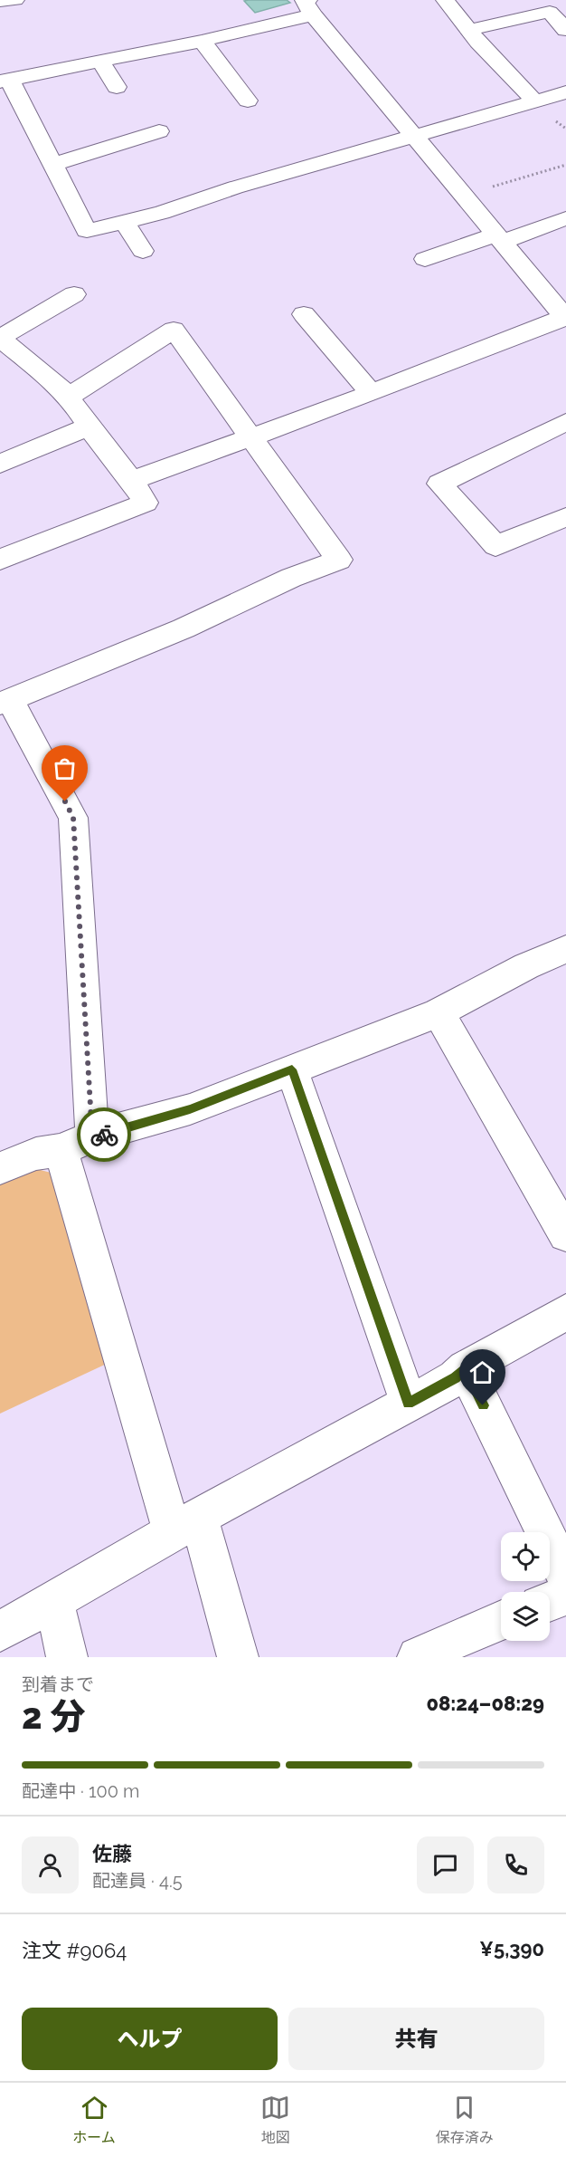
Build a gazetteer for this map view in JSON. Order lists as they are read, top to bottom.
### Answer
{
  "page": {
    "heading": ["2 分", "到着まで", "08:24–08:29"],
    "panel": [
      "佐藤",
      "配達員 · 4.5",
      "注文 #9064",
      "¥5,390"
    ],
    "bar": "配達中 · 100 m",
    "buttons": ["ヘルプ", "共有"],
    "tabs": ["ホーム", "地図", "保存済み"]
  }
}
